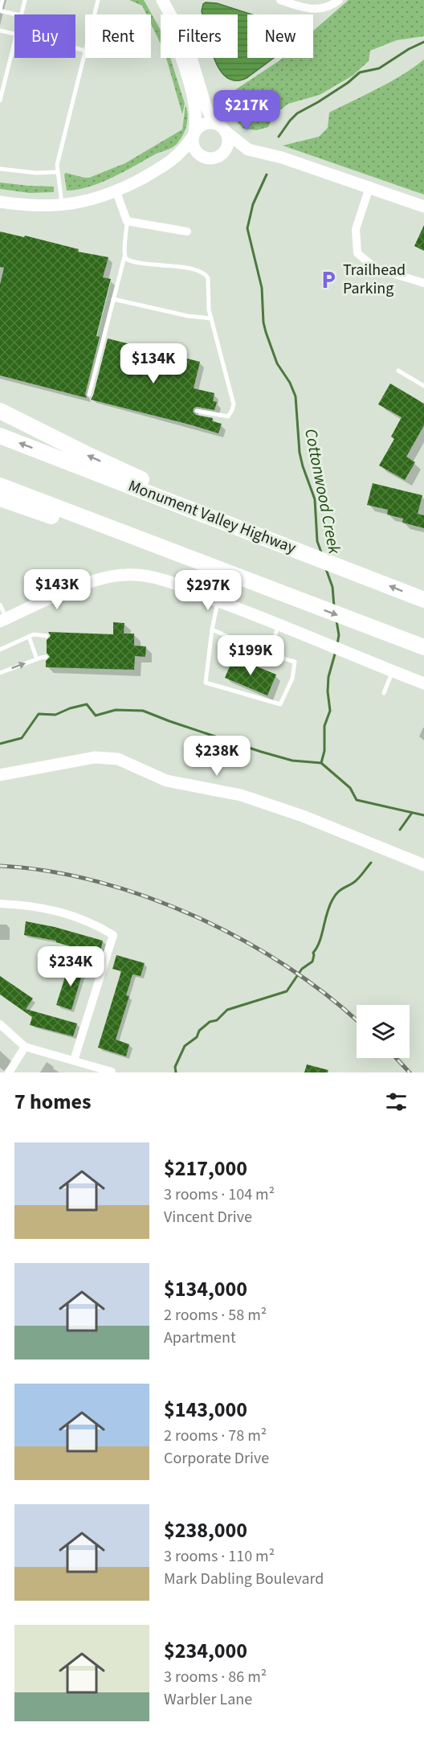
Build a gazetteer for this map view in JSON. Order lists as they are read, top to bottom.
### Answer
{
  "streets": {
    "highway": ["Monument Valley Highway"]
  },
  "water": ["Cottonwood Creek"],
  "places": {
    "parking": ["Trailhead Parking"]
  },
  "page": {
    "chip": [
      "Buy",
      "Rent",
      "Filters",
      "New"
    ],
    "price": [
      "$217K",
      "$134K",
      "$143K",
      "$297K",
      "$199K",
      "$238K",
      "$234K"
    ],
    "heading": "7 homes",
    "list": [
      {
        "name": "$217,000",
        "note": "3 rooms · 104 m² · Vincent Drive"
      },
      {
        "name": "$134,000",
        "note": "2 rooms · 58 m² · Apartment"
      },
      {
        "name": "$143,000",
        "note": "2 rooms · 78 m² · Corporate Drive"
      },
      {
        "name": "$238,000",
        "note": "3 rooms · 110 m² · Mark Dabling Boulevard"
      },
      {
        "name": "$234,000",
        "note": "3 rooms · 86 m² · Warbler Lane"
      }
    ]
  }
}
